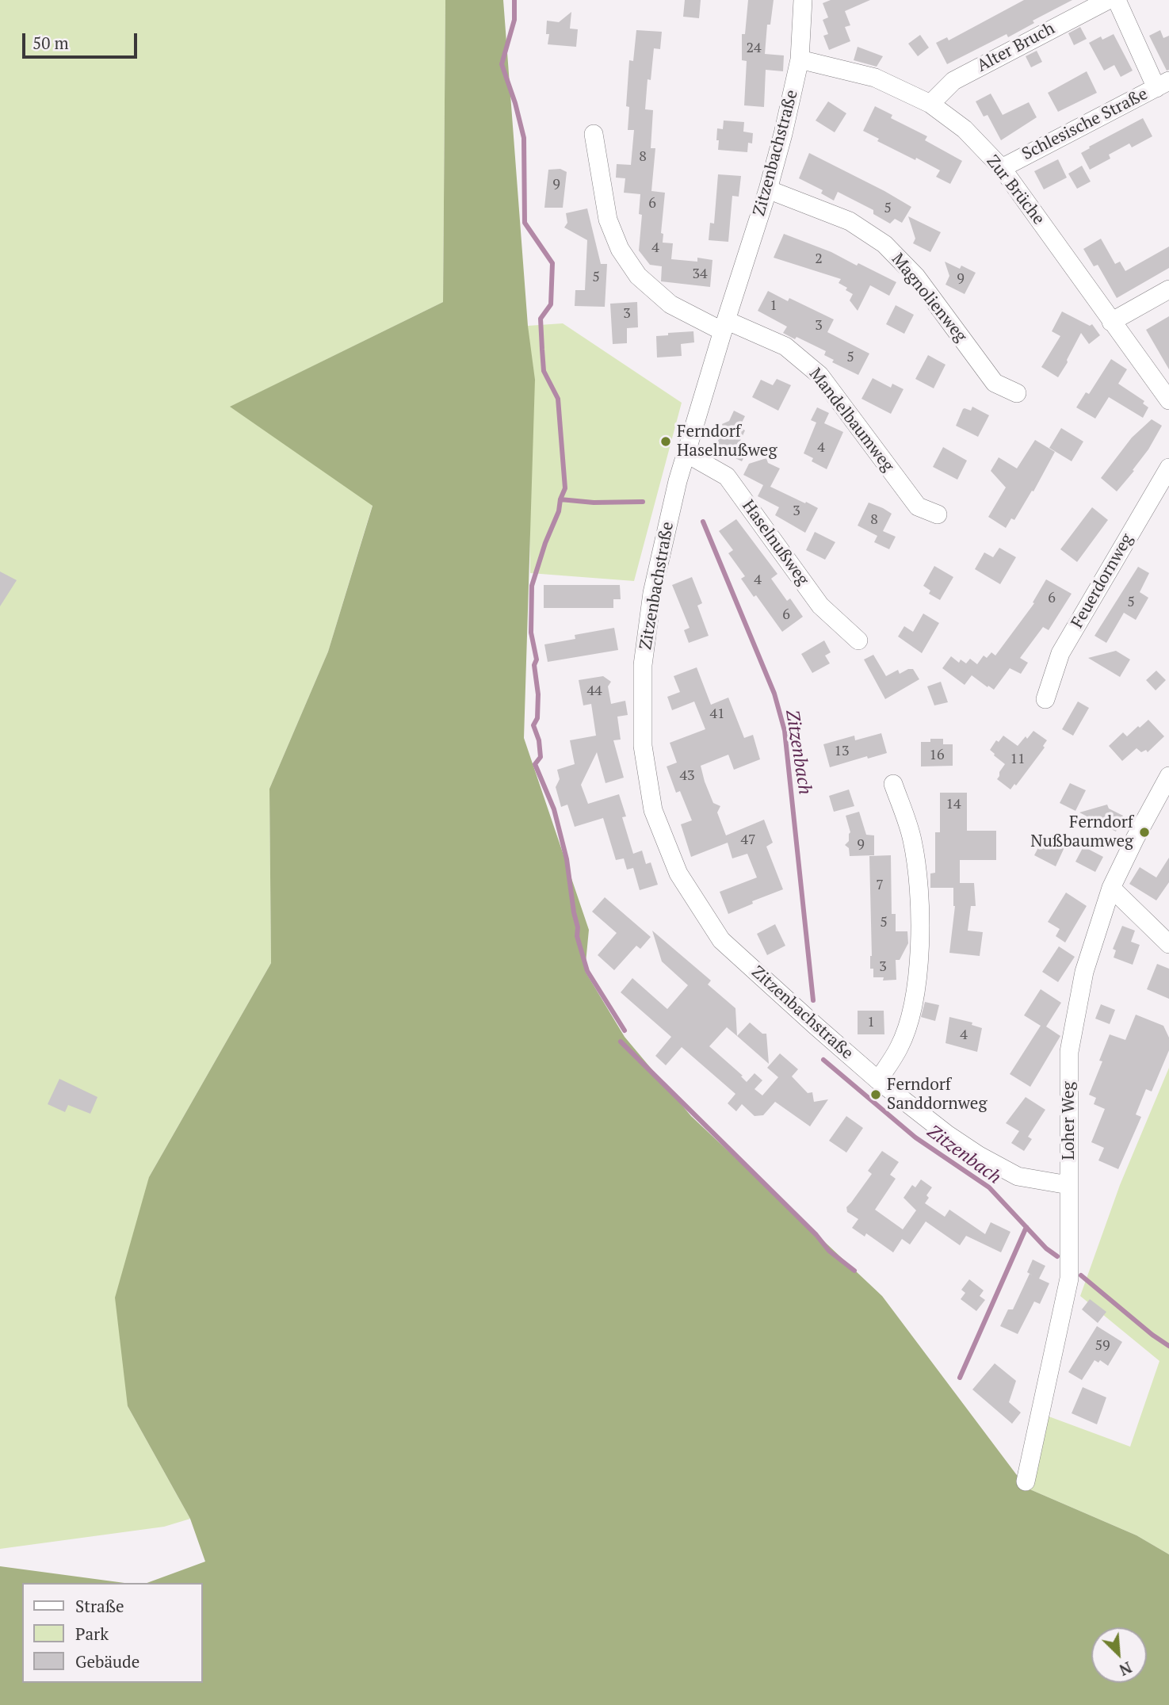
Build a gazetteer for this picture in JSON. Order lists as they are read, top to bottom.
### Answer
{
  "streets": {
    "street": [
      "Alter Bruch",
      "Schlesische Straße",
      "Zitzenbachstraße",
      "Zur Brüche",
      "Magnolienweg",
      "Mandelbaumweg",
      "Haselnußweg",
      "Feuerdornweg",
      "Loher Weg"
    ]
  },
  "crossings": [
    ["Alter Bruch", "Zur Brüche"],
    ["Schlesische Straße", "Zur Brüche"],
    ["Zitzenbachstraße", "Zur Brüche"],
    ["Zitzenbachstraße", "Magnolienweg"],
    ["Zitzenbachstraße", "Mandelbaumweg"],
    ["Zitzenbachstraße", "Haselnußweg"],
    ["Zitzenbachstraße", "Loher Weg"]
  ],
  "water": ["Zitzenbach"],
  "places": ["Ferndorf Haselnußweg", "Ferndorf Nußbaumweg", "Ferndorf Sanddornweg"],
  "house_numbers": [
    "24",
    "8",
    "9",
    "6",
    "5",
    "4",
    "2",
    "34",
    "5",
    "9",
    "1",
    "3",
    "3",
    "5",
    "4",
    "3",
    "8",
    "4",
    "6",
    "5",
    "6",
    "44",
    "41",
    "13",
    "16",
    "11",
    "43",
    "14",
    "47",
    "9",
    "7",
    "5",
    "3",
    "1",
    "4",
    "59"
  ],
  "legend": ["Straße", "Park", "Gebäude"],
  "scale_bar": "50 m",
  "north": "bottom right"
}
